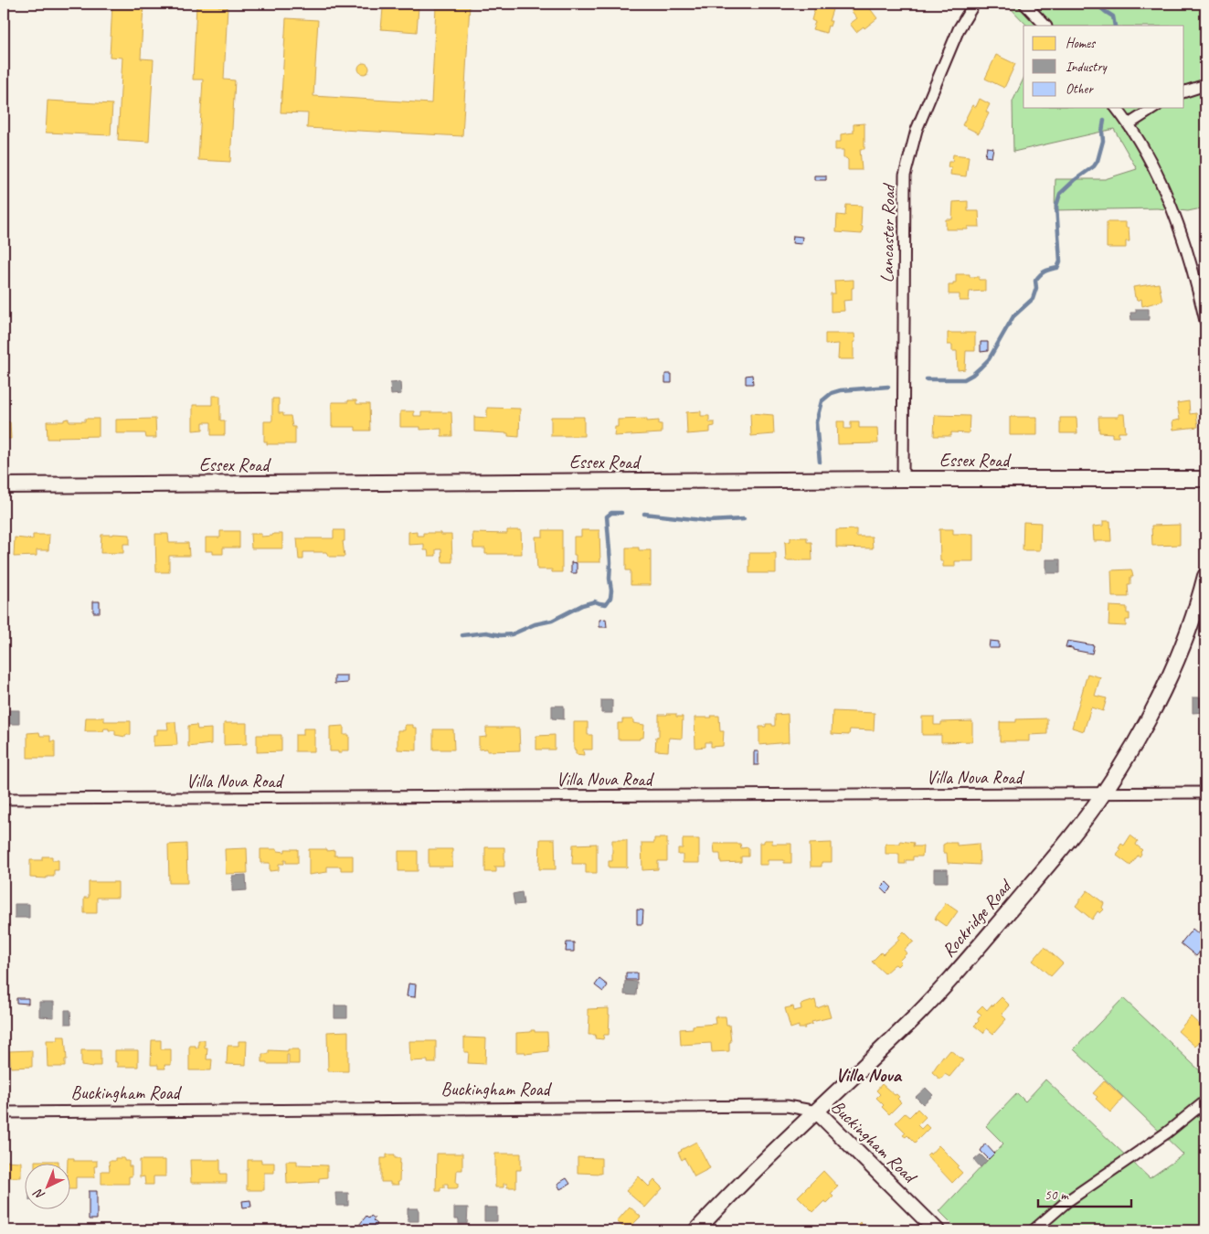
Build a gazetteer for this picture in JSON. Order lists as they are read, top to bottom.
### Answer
{
  "streets": {
    "street": [
      "Lancaster Road",
      "Essex Road",
      "Villa Nova Road",
      "Rockridge Road",
      "Buckingham Road"
    ]
  },
  "crossings": [
    ["Lancaster Road", "Essex Road"],
    ["Villa Nova Road", "Rockridge Road"],
    ["Rockridge Road", "Buckingham Road"]
  ],
  "districts": ["Villa Nova"],
  "legend": ["Homes", "Industry", "Other"],
  "scale_bar": "50 m",
  "north": "bottom left"
}
